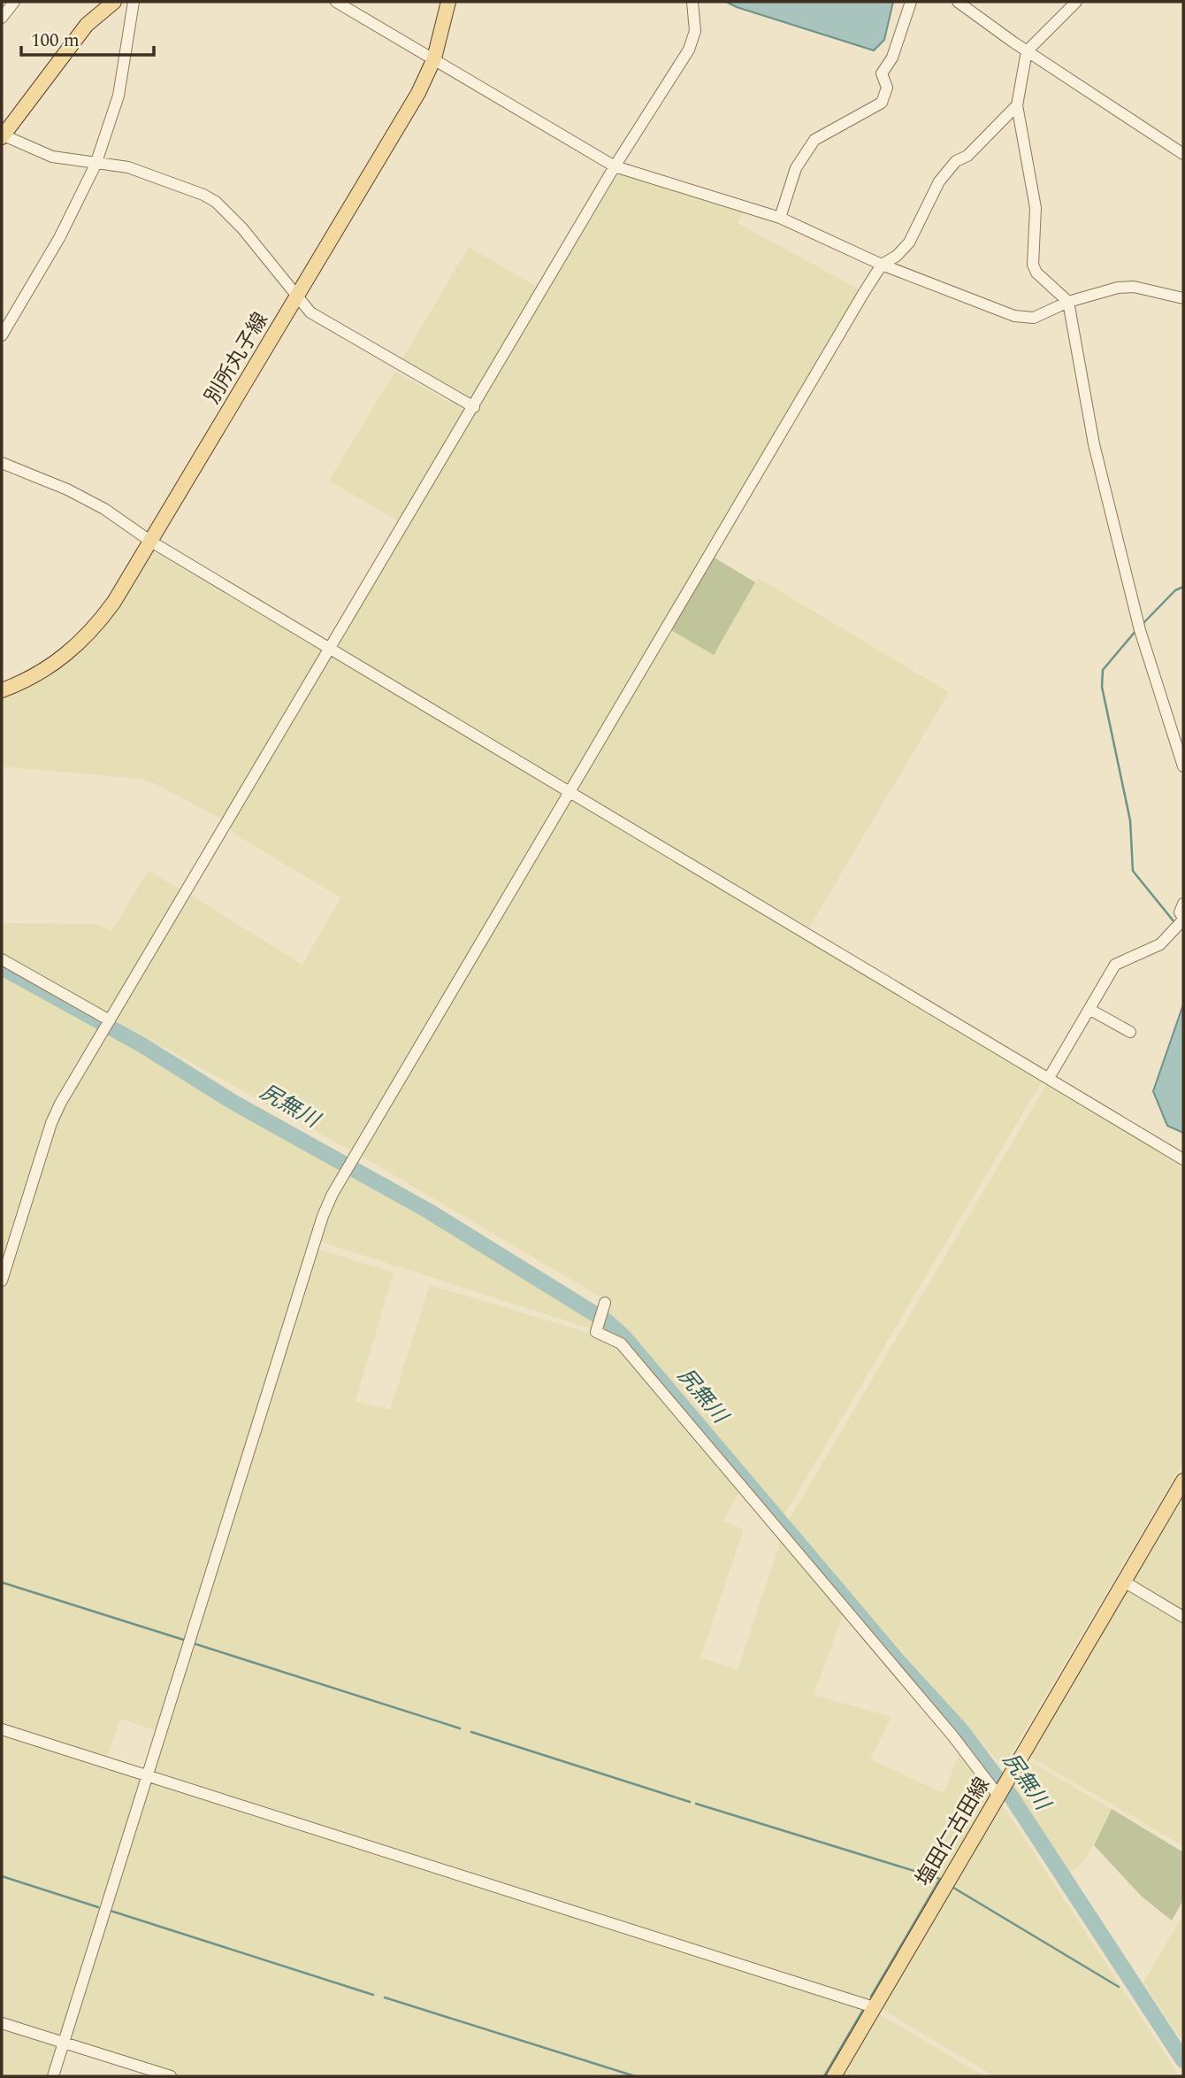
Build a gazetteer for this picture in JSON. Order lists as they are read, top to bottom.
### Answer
{
  "streets": {
    "main road": ["別所丸子線", "塩田仁古田線"]
  },
  "water": ["尻無川"],
  "scale_bar": "100 m"
}
